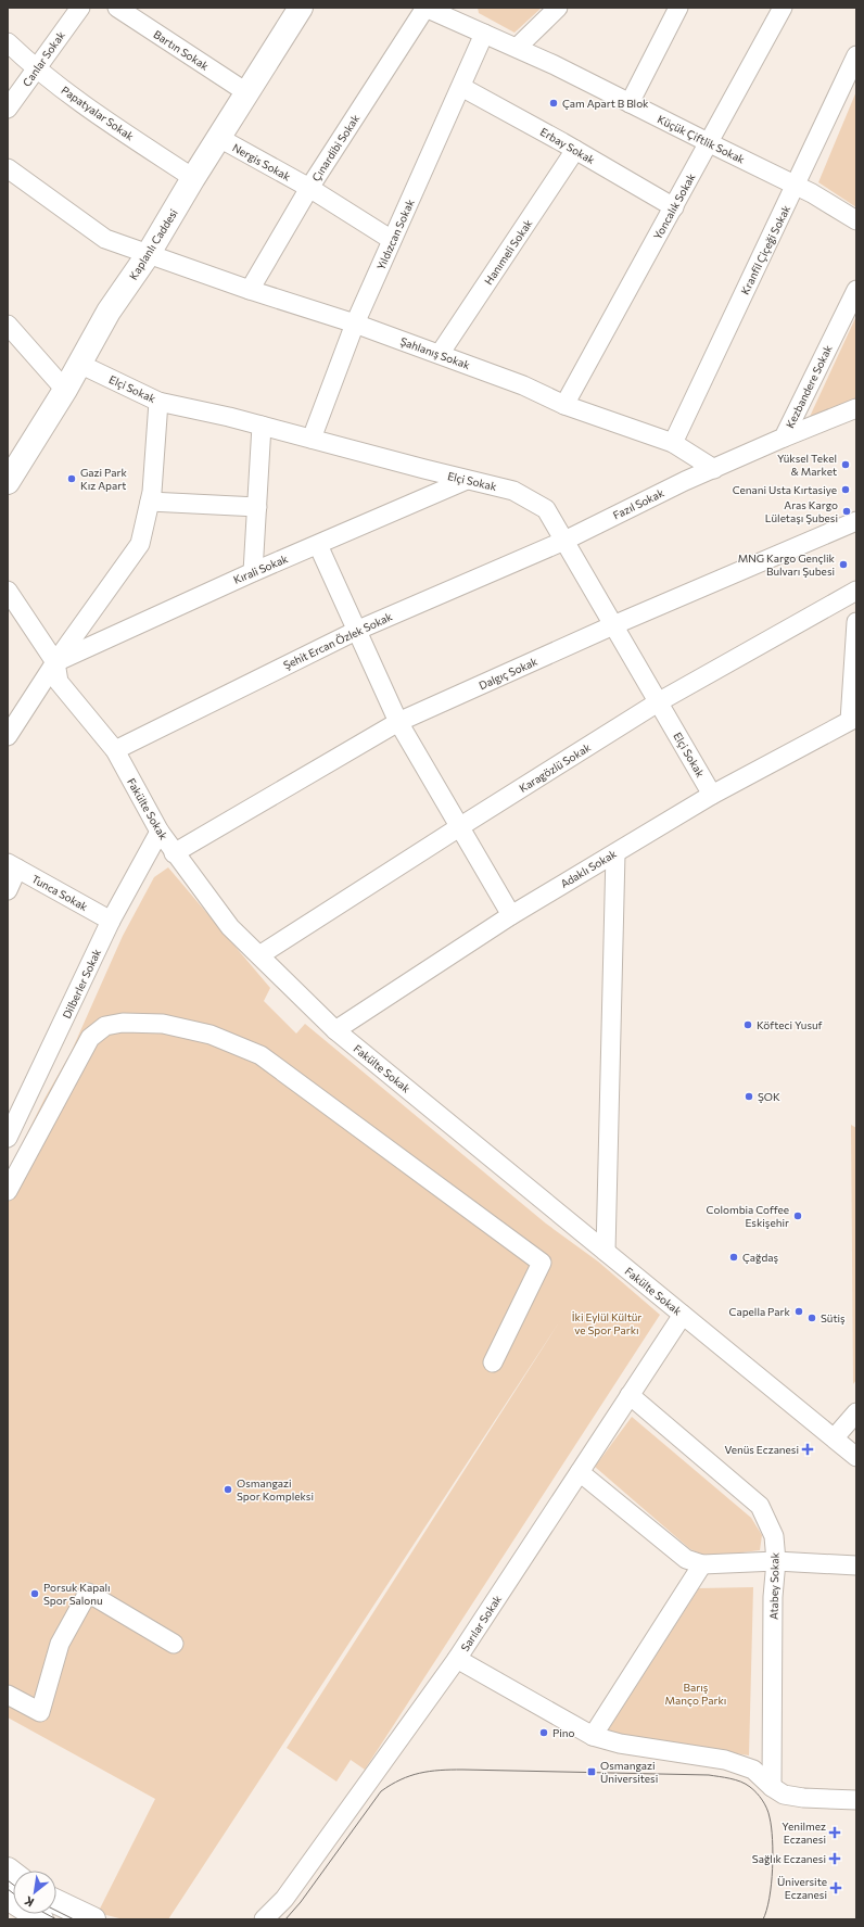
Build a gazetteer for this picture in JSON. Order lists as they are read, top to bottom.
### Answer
{
  "streets": {
    "main road": ["Kaplanlı Caddesi"],
    "street": [
      "Bartın Sokak",
      "Canlar Sokak",
      "Papatyalar Sokak",
      "Küçük Çiftlik Sokak",
      "Erbay Sokak",
      "Çınardibi Sokak",
      "Nergis Sokak",
      "Yoncalık Sokak",
      "Yıldızcan Sokak",
      "Kranfil Çiçeği Sokak",
      "Hanımeli Sokak",
      "Şahlanış Sokak",
      "Kezbandere Sokak",
      "Elçi Sokak",
      "Fazıl Sokak",
      "Kırali Sokak",
      "Şehit Ercan Özlek Sokak",
      "Dalgıç Sokak",
      "Karagözlü Sokak",
      "Fakülte Sokak",
      "Adaklı Sokak",
      "Tunca Sokak",
      "Dilberler Sokak",
      "Atabey Sokak",
      "Sarılar Sokak"
    ]
  },
  "crossings": [
    ["Bartın Sokak", "Kaplanlı Caddesi"],
    ["Canlar Sokak", "Papatyalar Sokak"],
    ["Papatyalar Sokak", "Kaplanlı Caddesi"],
    ["Küçük Çiftlik Sokak", "Çınardibi Sokak"],
    ["Küçük Çiftlik Sokak", "Yoncalık Sokak"],
    ["Küçük Çiftlik Sokak", "Yıldızcan Sokak"],
    ["Küçük Çiftlik Sokak", "Kranfil Çiçeği Sokak"],
    ["Erbay Sokak", "Yoncalık Sokak"],
    ["Erbay Sokak", "Yıldızcan Sokak"],
    ["Erbay Sokak", "Hanımeli Sokak"],
    ["Çınardibi Sokak", "Nergis Sokak"],
    ["Çınardibi Sokak", "Şahlanış Sokak"],
    ["Nergis Sokak", "Yıldızcan Sokak"],
    ["Nergis Sokak", "Kaplanlı Caddesi"],
    ["Yoncalık Sokak", "Şahlanış Sokak"],
    ["Yıldızcan Sokak", "Şahlanış Sokak"],
    ["Yıldızcan Sokak", "Elçi Sokak"],
    ["Kaplanlı Caddesi", "Şahlanış Sokak"],
    ["Kaplanlı Caddesi", "Elçi Sokak"],
    ["Kranfil Çiçeği Sokak", "Şahlanış Sokak"],
    ["Hanımeli Sokak", "Şahlanış Sokak"],
    ["Şahlanış Sokak", "Kezbandere Sokak"],
    ["Şahlanış Sokak", "Fazıl Sokak"],
    ["Kezbandere Sokak", "Fazıl Sokak"],
    ["Elçi Sokak", "Fazıl Sokak"],
    ["Elçi Sokak", "Kırali Sokak"],
    ["Elçi Sokak", "Şehit Ercan Özlek Sokak"],
    ["Elçi Sokak", "Dalgıç Sokak"],
    ["Elçi Sokak", "Karagözlü Sokak"],
    ["Elçi Sokak", "Adaklı Sokak"],
    ["Fazıl Sokak", "Şehit Ercan Özlek Sokak"],
    ["Kırali Sokak", "Fakülte Sokak"],
    ["Şehit Ercan Özlek Sokak", "Fakülte Sokak"],
    ["Dalgıç Sokak", "Fakülte Sokak"],
    ["Karagözlü Sokak", "Fakülte Sokak"],
    ["Fakülte Sokak", "Adaklı Sokak"],
    ["Fakülte Sokak", "Dilberler Sokak"],
    ["Fakülte Sokak", "Sarılar Sokak"],
    ["Tunca Sokak", "Dilberler Sokak"],
    ["Atabey Sokak", "Sarılar Sokak"]
  ],
  "parks": ["İki Eylül Kültür ve Spor Parkı", "Barış Manço Parkı"],
  "places": {
    "other": [
      "Çam Apart B Blok",
      "Yüksel Tekel & Market",
      "Gazi Park Kız Apart",
      "Cenani Usta Kırtasiye",
      "Aras Kargo Lületaşı Şubesi",
      "MNG Kargo Gençlik Bulvarı Şubesi",
      "Köfteci Yusuf",
      "ŞOK",
      "Colombia Coffee Eskişehir",
      "Çağdaş",
      "Capella Park",
      "Sütiş",
      "Osmangazi Spor Kompleksi",
      "Porsuk Kapalı Spor Salonu",
      "Pino"
    ],
    "health": [
      "Venüs Eczanesi",
      "Yenilmez Eczanesi",
      "Sağlık Eczanesi",
      "Üniversite Eczanesi"
    ],
    "transit": ["Osmangazi Üniversitesi"]
  },
  "north": "bottom left"
}
